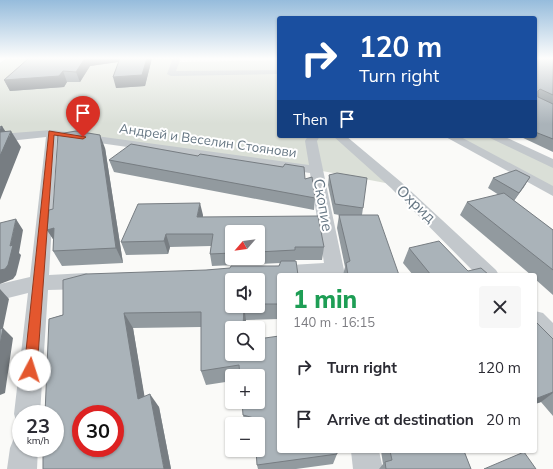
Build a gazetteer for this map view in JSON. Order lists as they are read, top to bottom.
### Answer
{
  "streets": {
    "street": ["Андрей и Веселин Стоянови", "Охрид", "Скопие"]
  },
  "crossings": [
    ["Андрей и Веселин Стоянови", "Скопие"]
  ],
  "north": "bottom left",
  "page": {
    "turn": ["120 m", "Turn right"],
    "then": "Then",
    "map_buttons": ["+", "−"],
    "heading": ["1 min", "140 m · 16:15"],
    "list": [
      {
        "name": "Turn right",
        "value": "120 m"
      },
      {
        "name": "Arrive at destination",
        "value": "20 m"
      }
    ],
    "speed": "23 km/h",
    "limit": "30"
  }
}
